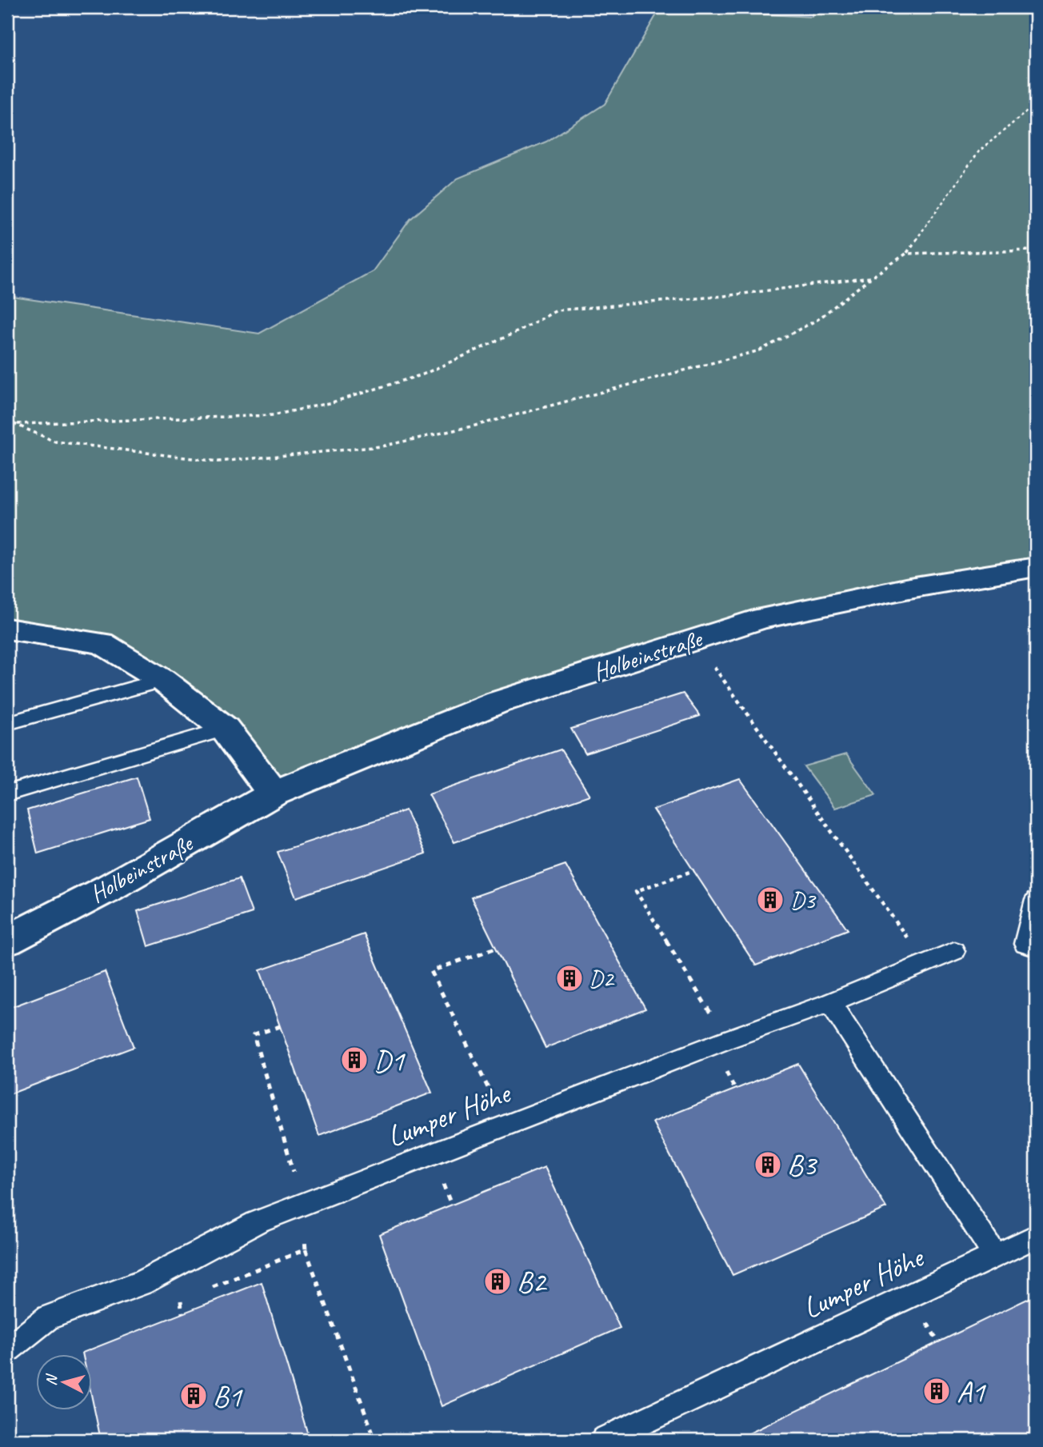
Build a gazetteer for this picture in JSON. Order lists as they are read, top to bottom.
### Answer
{
  "streets": {
    "street": ["Holbeinstraße"],
    "lane": ["Lumper Höhe"]
  },
  "places": {
    "building": [
      "D3",
      "D2",
      "D1",
      "B3",
      "B2",
      "A1",
      "B1"
    ]
  },
  "north": "left"
}
